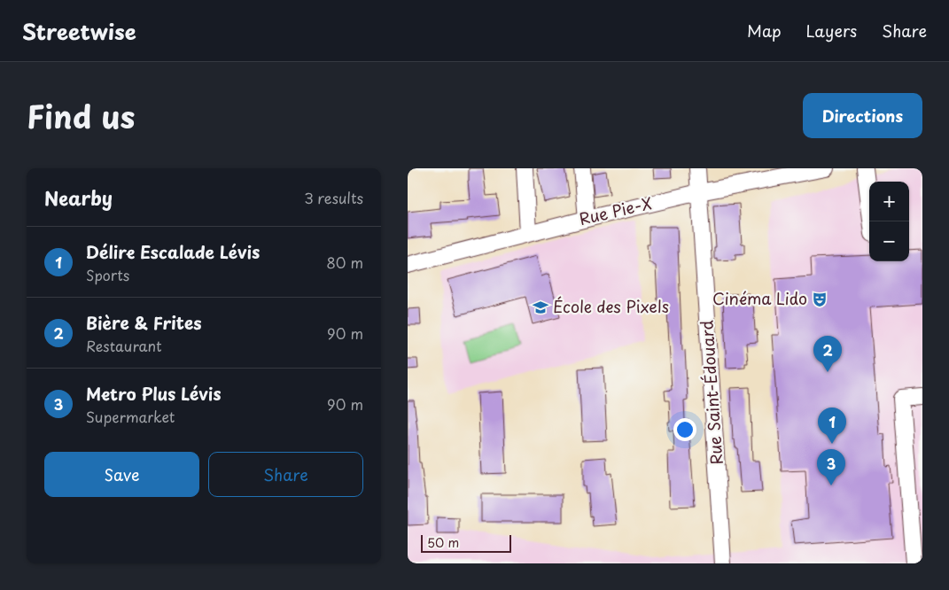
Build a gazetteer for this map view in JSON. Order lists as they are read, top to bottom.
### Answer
{
  "streets": {
    "street": ["Rue Pie-X", "Rue Saint-Édouard"]
  },
  "crossings": [
    ["Rue Pie-X", "Rue Saint-Édouard"]
  ],
  "places": {
    "theatre": ["Cinéma Lido"],
    "school or university": ["École des Pixels"]
  },
  "scale_bar": "50 m",
  "page": {
    "header": "Streetwise",
    "nav": ["Map", "Layers", "Share"],
    "title": "Find us",
    "buttons": [
      "Directions",
      ["Save", "Share"]
    ],
    "heading": ["Nearby", "3 results"],
    "map_buttons": ["+", "−"],
    "list": [
      {
        "mark": "1",
        "name": "Délire Escalade Lévis",
        "note": "Sports",
        "value": "80 m"
      },
      {
        "mark": "2",
        "name": "Bière & Frites",
        "note": "Restaurant",
        "value": "90 m"
      },
      {
        "mark": "3",
        "name": "Metro Plus Lévis",
        "note": "Supermarket",
        "value": "90 m"
      }
    ],
    "pins": ["2", "1", "3"],
    "scale": "50 m"
  }
}
